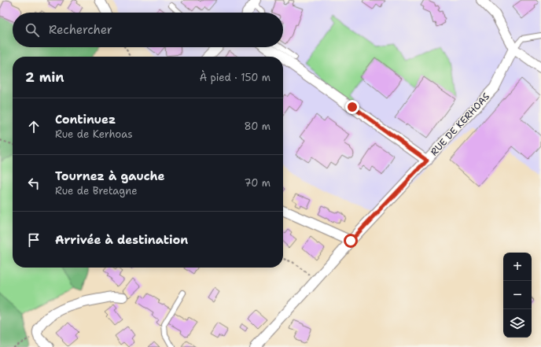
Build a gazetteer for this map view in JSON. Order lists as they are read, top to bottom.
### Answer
{
  "streets": {
    "street": ["RUE DE KERHOAS"]
  },
  "page": {
    "search": "Rechercher",
    "heading": ["2 min", "À pied · 150 m"],
    "list": [
      ["Continuez", "Rue de Kerhoas", "80 m"],
      ["Tournez à gauche", "Rue de Bretagne", "70 m"],
      "Arrivée à destination"
    ],
    "map_buttons": ["+", "−"]
  }
}
